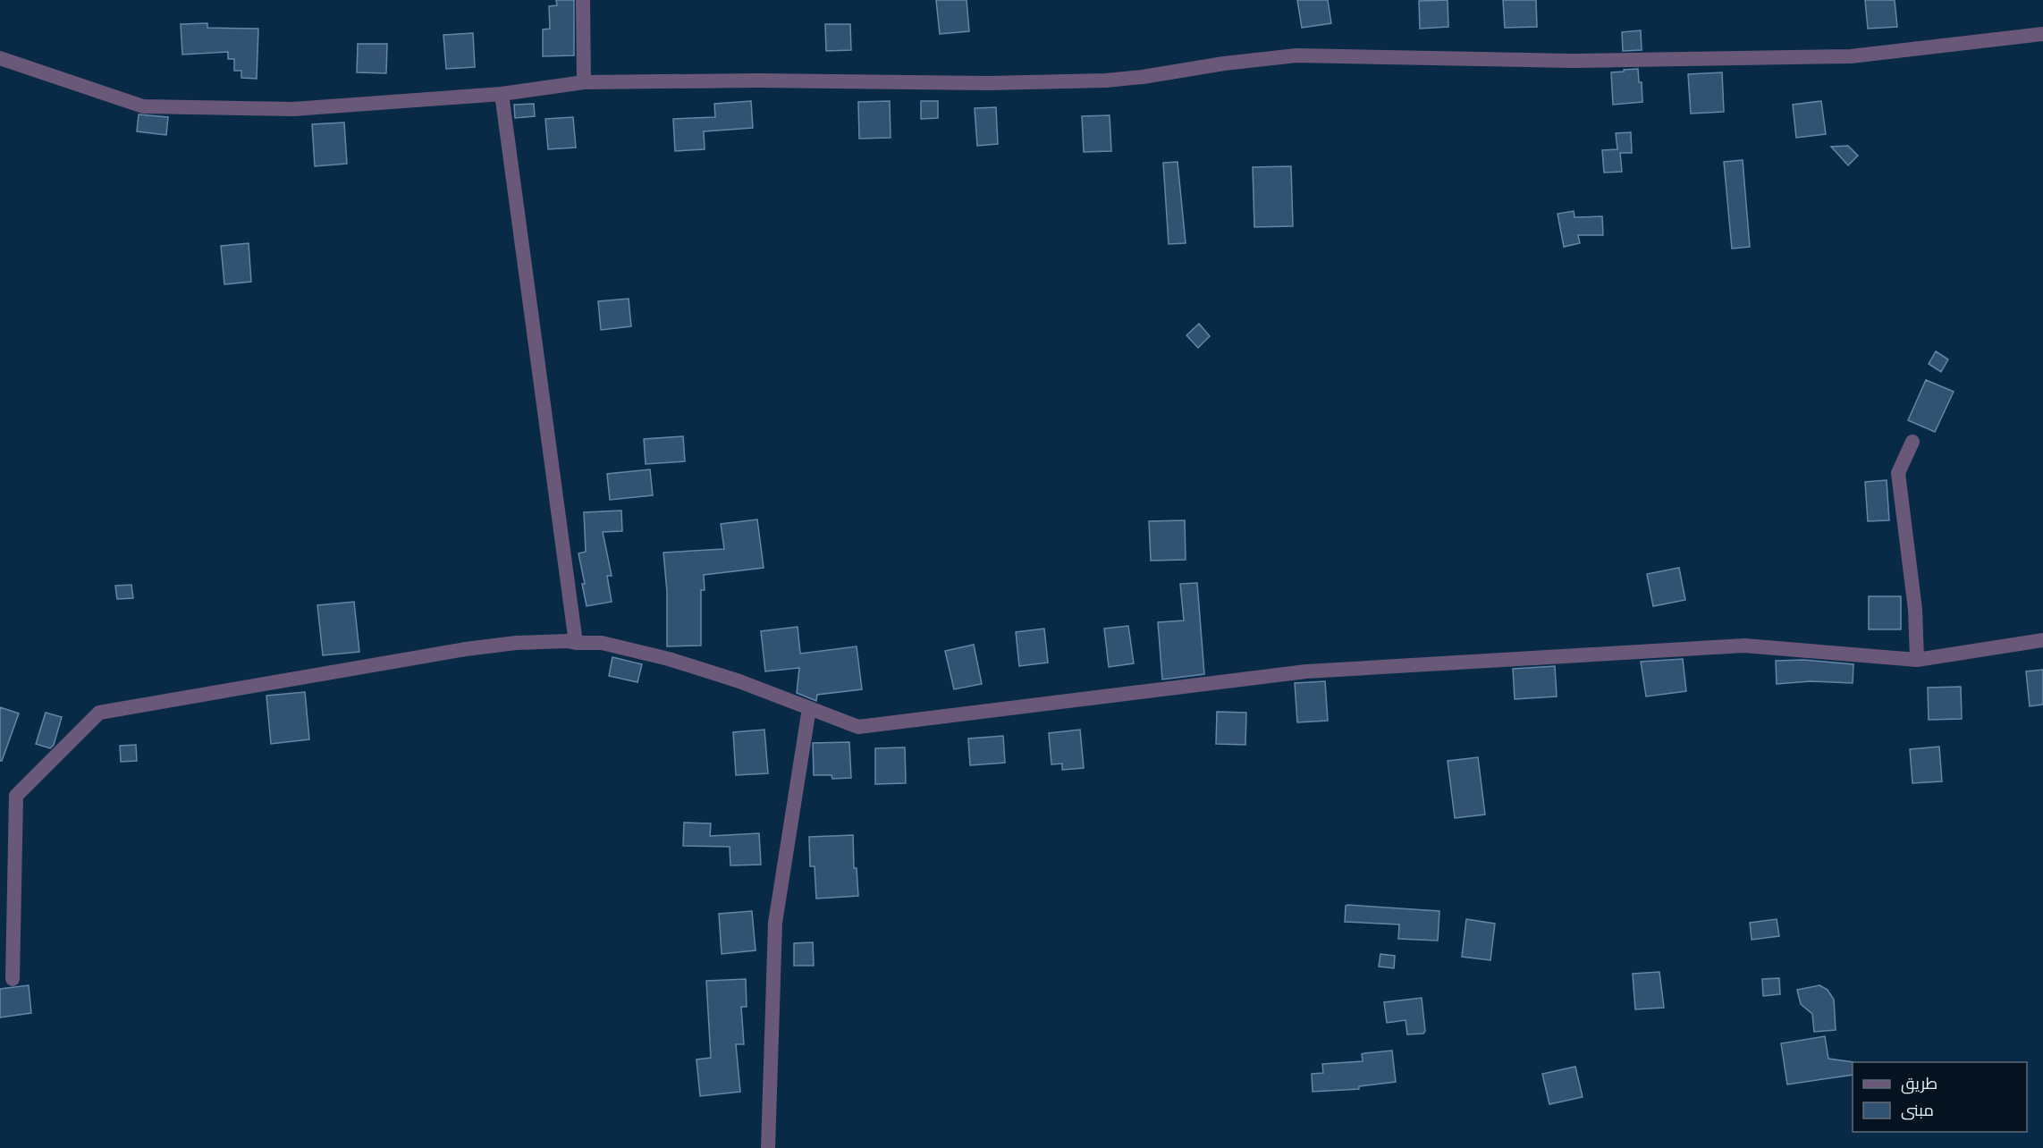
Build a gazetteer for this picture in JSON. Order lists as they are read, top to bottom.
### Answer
{
  "legend": ["طريق", "مبنى"]
}
